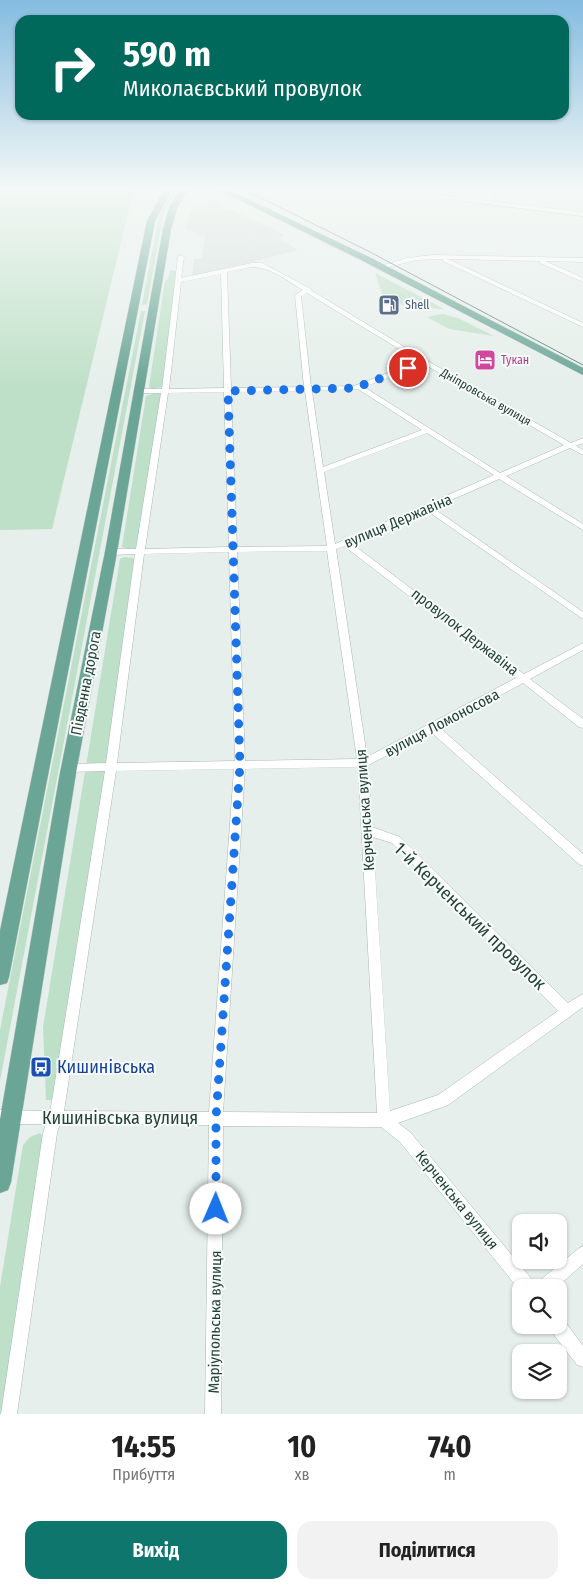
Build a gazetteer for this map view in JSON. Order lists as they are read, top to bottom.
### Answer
{
  "streets": {
    "main road": ["Південна дорога"],
    "street": [
      "Дніпровська вулиця",
      "вулиця Державіна",
      "провулок Державіна",
      "вулиця Ломоносова",
      "Керченська вулиця",
      "1-й Керченський провулок",
      "Кишинівська вулиця",
      "Маріупольська вулиця"
    ]
  },
  "crossings": [
    ["Дніпровська вулиця", "вулиця Державіна"],
    ["Дніпровська вулиця", "Керченська вулиця"],
    ["Дніпровська вулиця", "Маріупольська вулиця"],
    ["вулиця Державіна", "провулок Державіна"],
    ["вулиця Державіна", "Південна дорога"],
    ["вулиця Державіна", "Керченська вулиця"],
    ["вулиця Державіна", "Маріупольська вулиця"],
    ["провулок Державіна", "вулиця Ломоносова"],
    ["Південна дорога", "вулиця Ломоносова"],
    ["Південна дорога", "Кишинівська вулиця"],
    ["вулиця Ломоносова", "Керченська вулиця"],
    ["вулиця Ломоносова", "Маріупольська вулиця"],
    ["Керченська вулиця", "1-й Керченський провулок"],
    ["Керченська вулиця", "Кишинівська вулиця"],
    ["1-й Керченський провулок", "Кишинівська вулиця"],
    ["Кишинівська вулиця", "Маріупольська вулиця"]
  ],
  "places": {
    "fuel station": ["Shell"],
    "hotel": ["Тукан"],
    "bus stop": ["Кишинівська"]
  },
  "page": {
    "turn": ["590 m", "Миколаєвський провулок"],
    "eta": [
      "14:55",
      "Прибуття",
      "10",
      "хв",
      "740",
      "m"
    ],
    "buttons": ["Вихід", "Поділитися"]
  }
}
